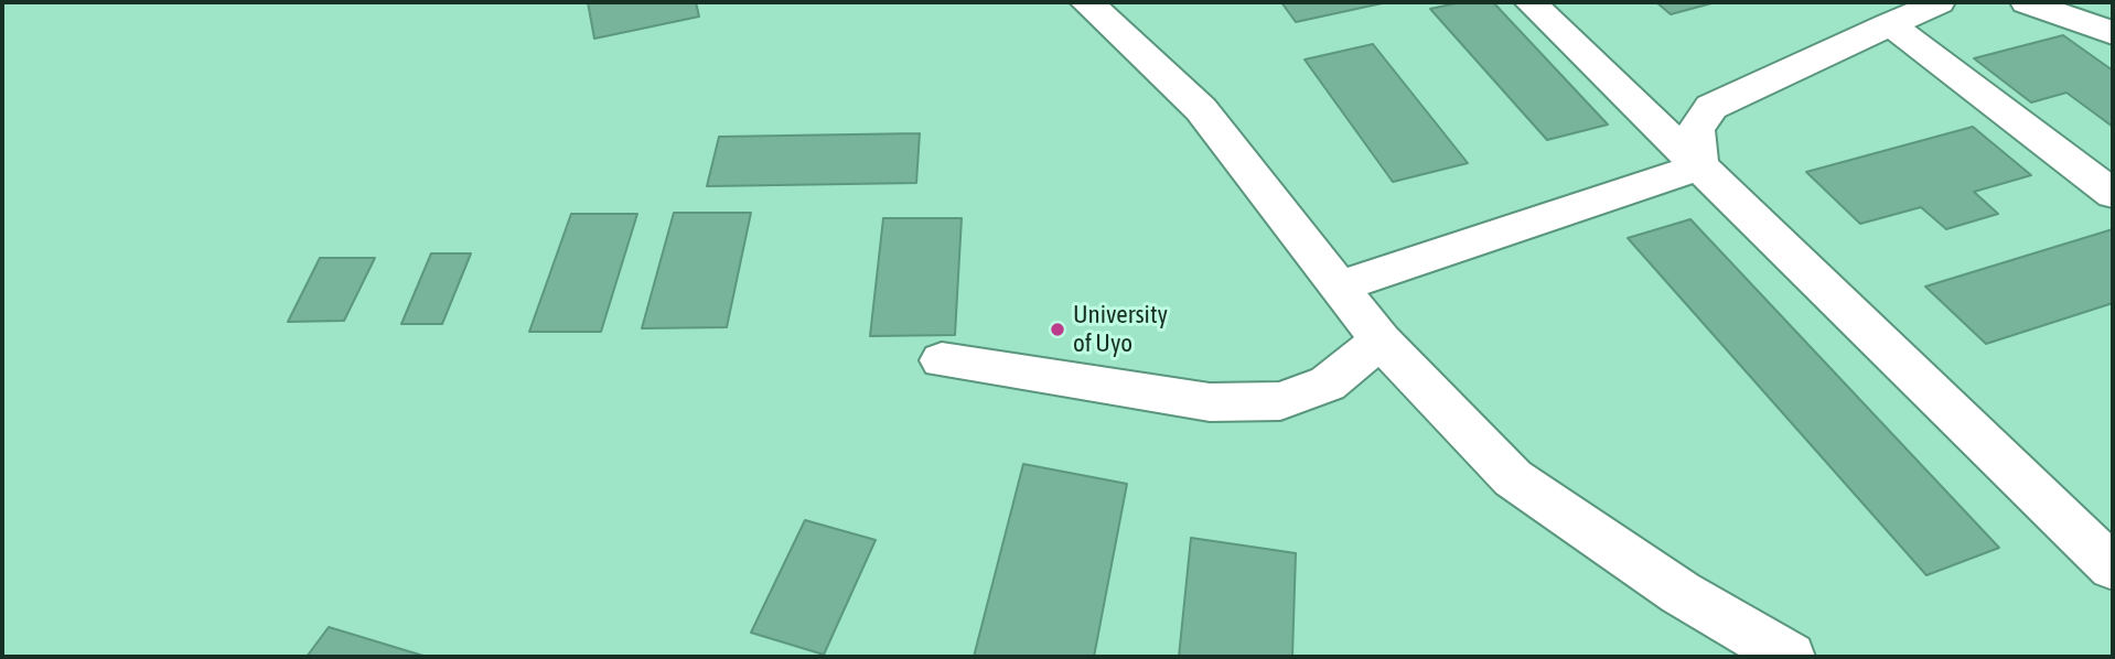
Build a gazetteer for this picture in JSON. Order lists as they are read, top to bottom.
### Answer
{
  "places": ["University of Uyo"]
}
